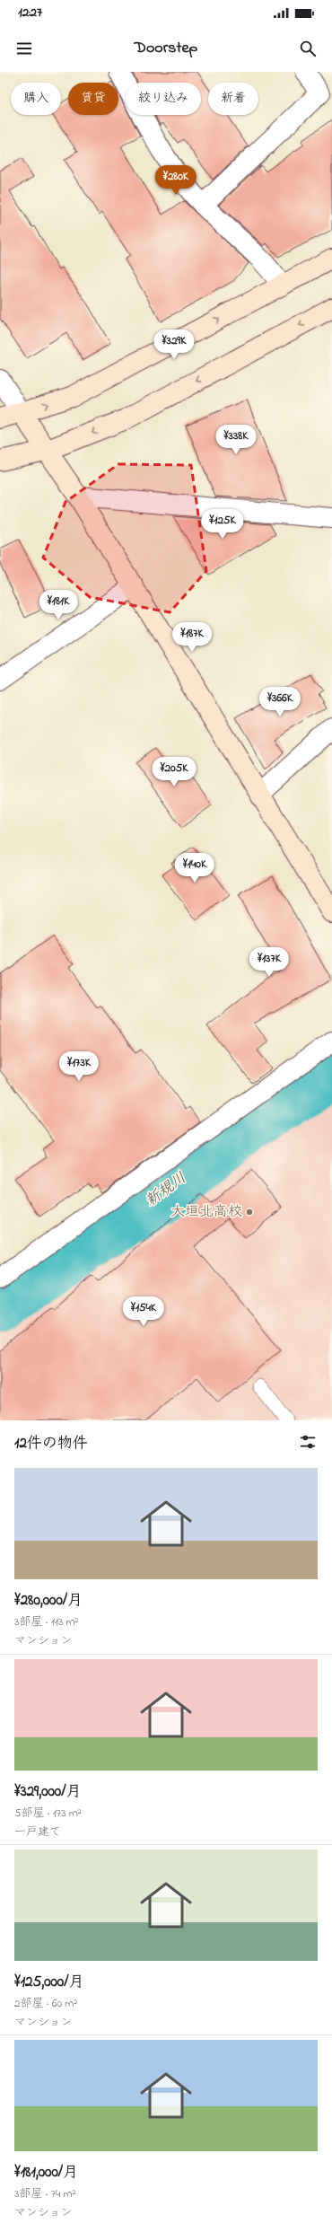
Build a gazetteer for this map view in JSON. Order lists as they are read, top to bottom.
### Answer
{
  "water": ["新規川"],
  "places": ["大垣北高校"],
  "page": {
    "status": "12:27",
    "header": "Doorstep",
    "chip": [
      "購入",
      "賃貸",
      "絞り込み",
      "新着"
    ],
    "price": [
      "¥280K",
      "¥329K",
      "¥338K",
      "¥125K",
      "¥181K",
      "¥187K",
      "¥366K",
      "¥205K",
      "¥140K",
      "¥137K",
      "¥173K",
      "¥154K"
    ],
    "heading": "12件の物件",
    "list": [
      {
        "name": "¥280,000/月",
        "note": "3部屋 · 113 m² · マンション"
      },
      {
        "name": "¥329,000/月",
        "note": "5部屋 · 173 m² · 一戸建て"
      },
      {
        "name": "¥125,000/月",
        "note": "2部屋 · 60 m² · マンション"
      },
      {
        "name": "¥181,000/月",
        "note": "3部屋 · 74 m² · マンション"
      }
    ]
  }
}
